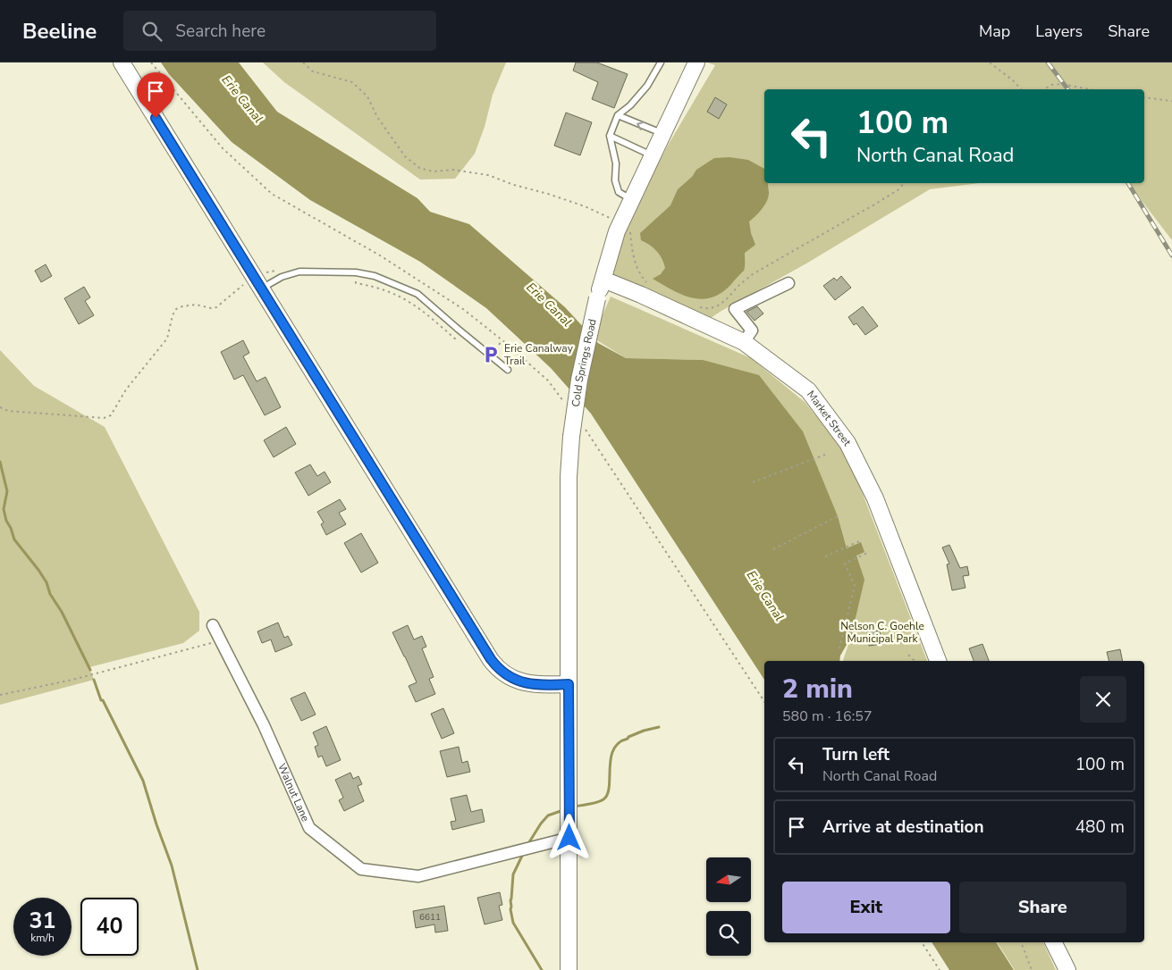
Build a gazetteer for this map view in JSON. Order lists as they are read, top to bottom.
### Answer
{
  "streets": {
    "street": ["Cold Springs Road", "Market Street", "Walnut Lane"]
  },
  "crossings": [
    ["Cold Springs Road", "Market Street"],
    ["Cold Springs Road", "Walnut Lane"]
  ],
  "water": ["Erie Canal"],
  "parks": ["Nelson C. Goehle Municipal Park"],
  "places": {
    "parking": ["Erie Canalway Trail"]
  },
  "house_numbers": ["6611"],
  "north": "left",
  "page": {
    "header": "Beeline",
    "search": "Search here",
    "nav": ["Map", "Layers", "Share"],
    "turn": ["100 m", "North Canal Road"],
    "heading": ["2 min", "580 m · 16:57"],
    "list": [
      {
        "name": "Turn left",
        "note": "North Canal Road",
        "value": "100 m"
      },
      {
        "name": "Arrive at destination",
        "value": "480 m"
      }
    ],
    "buttons": ["Exit", "Share"],
    "speed": "31 km/h",
    "limit": "40"
  }
}
